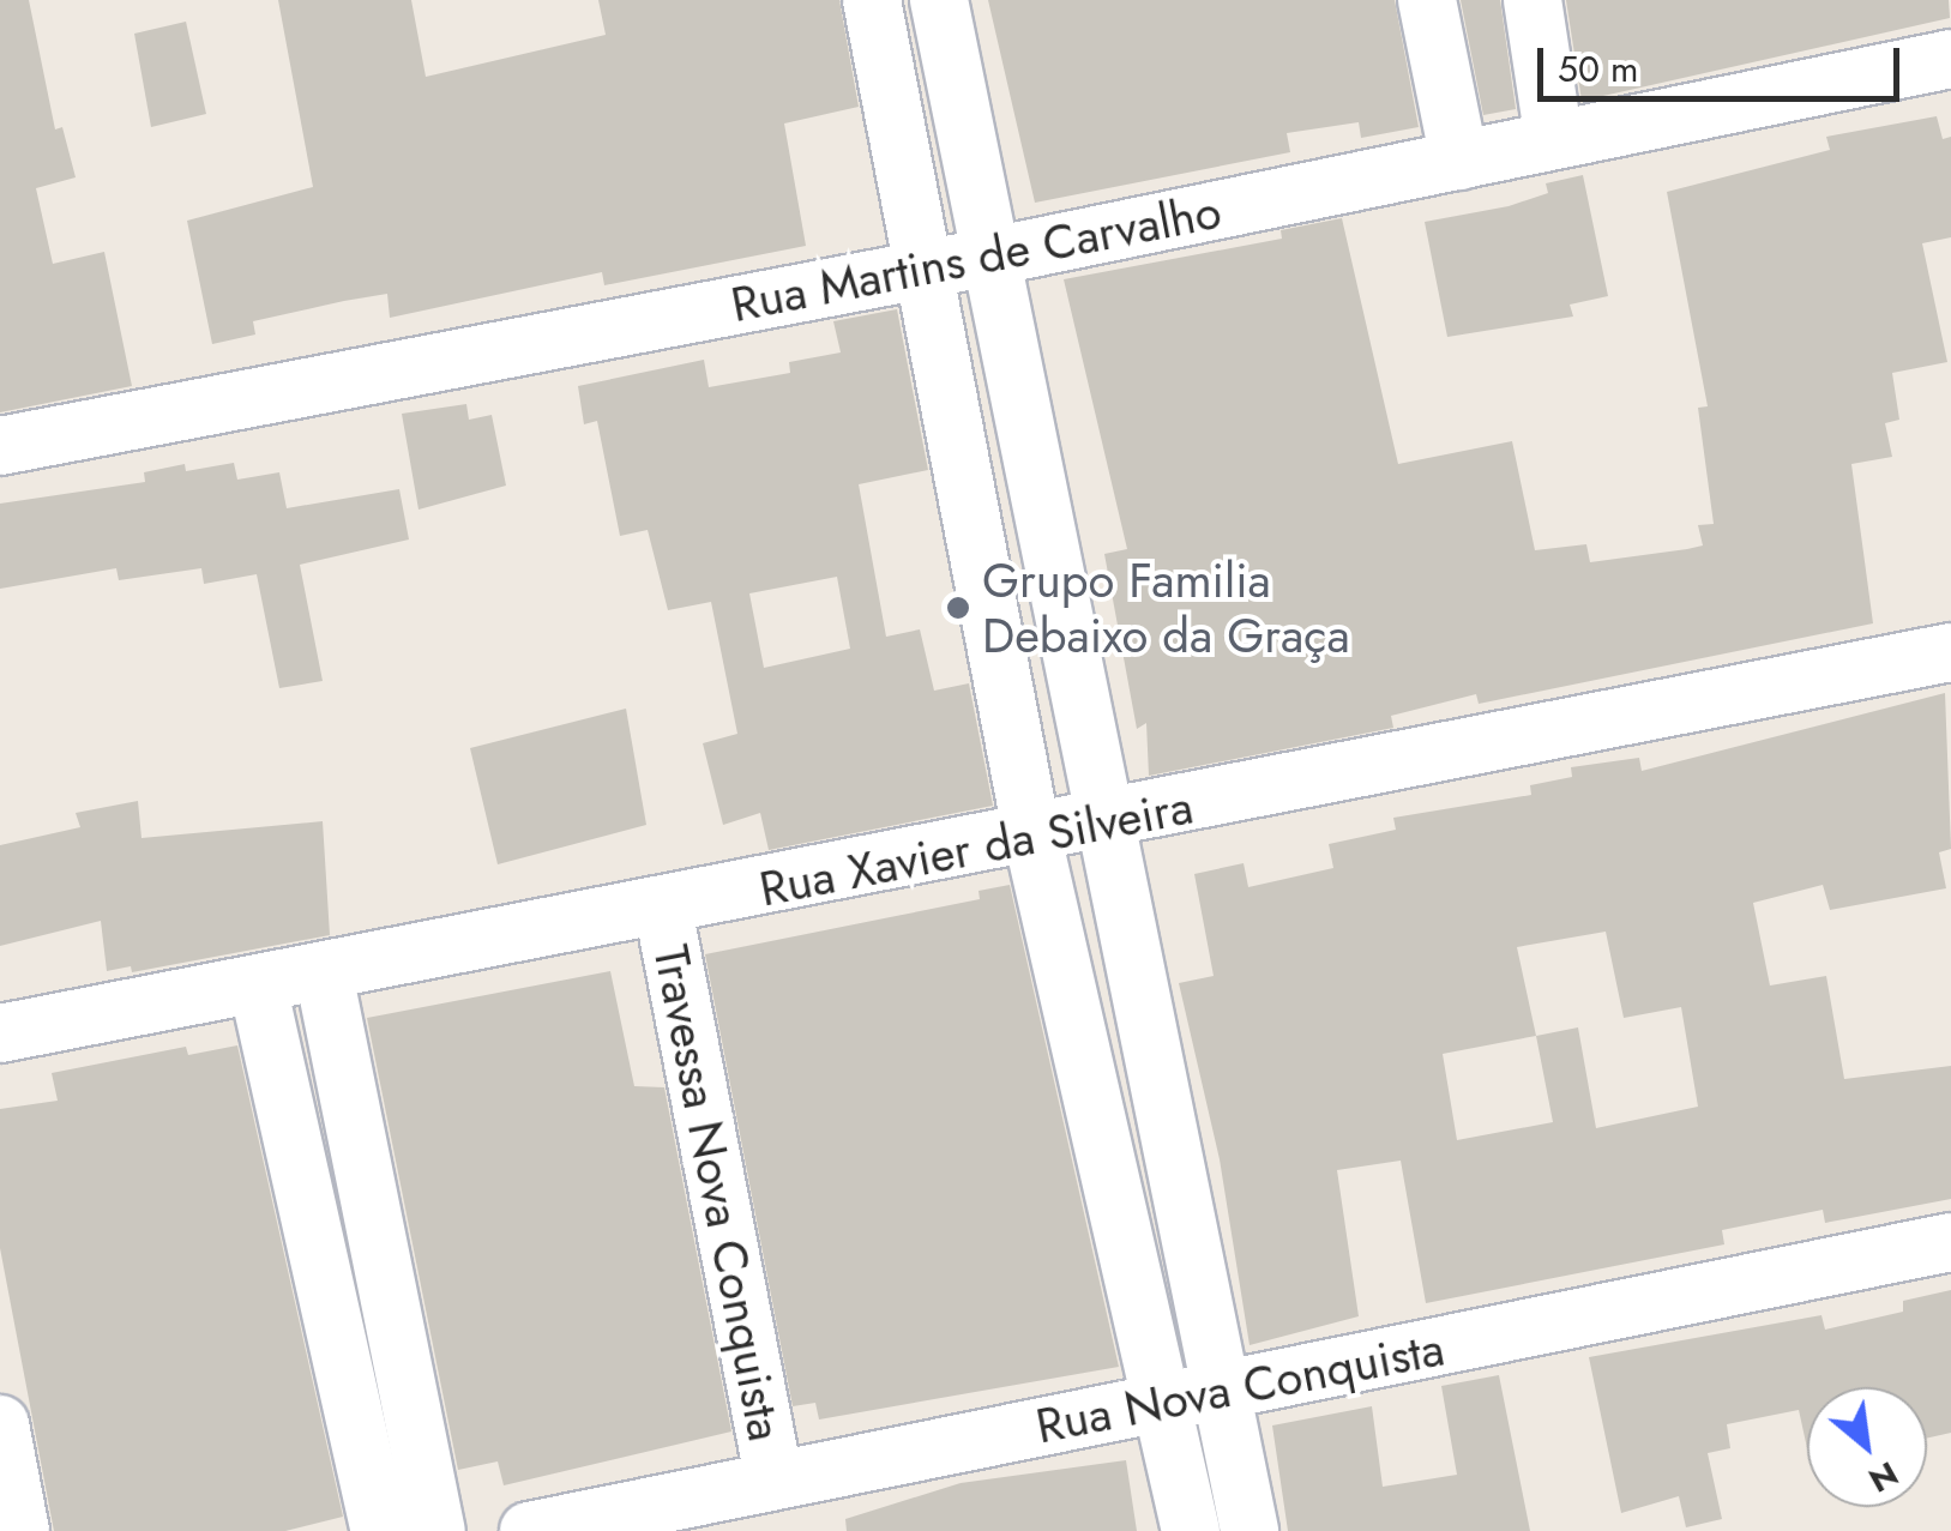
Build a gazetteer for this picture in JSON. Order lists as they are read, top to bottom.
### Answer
{
  "streets": {
    "street": [
      "Rua Martins de Carvalho",
      "Rua Xavier da Silveira",
      "Travessa Nova Conquista",
      "Rua Nova Conquista"
    ]
  },
  "crossings": [
    ["Rua Xavier da Silveira", "Travessa Nova Conquista"],
    ["Travessa Nova Conquista", "Rua Nova Conquista"]
  ],
  "places": ["Grupo Familia Debaixo da Graça"],
  "scale_bar": "50 m",
  "north": "bottom right"
}
